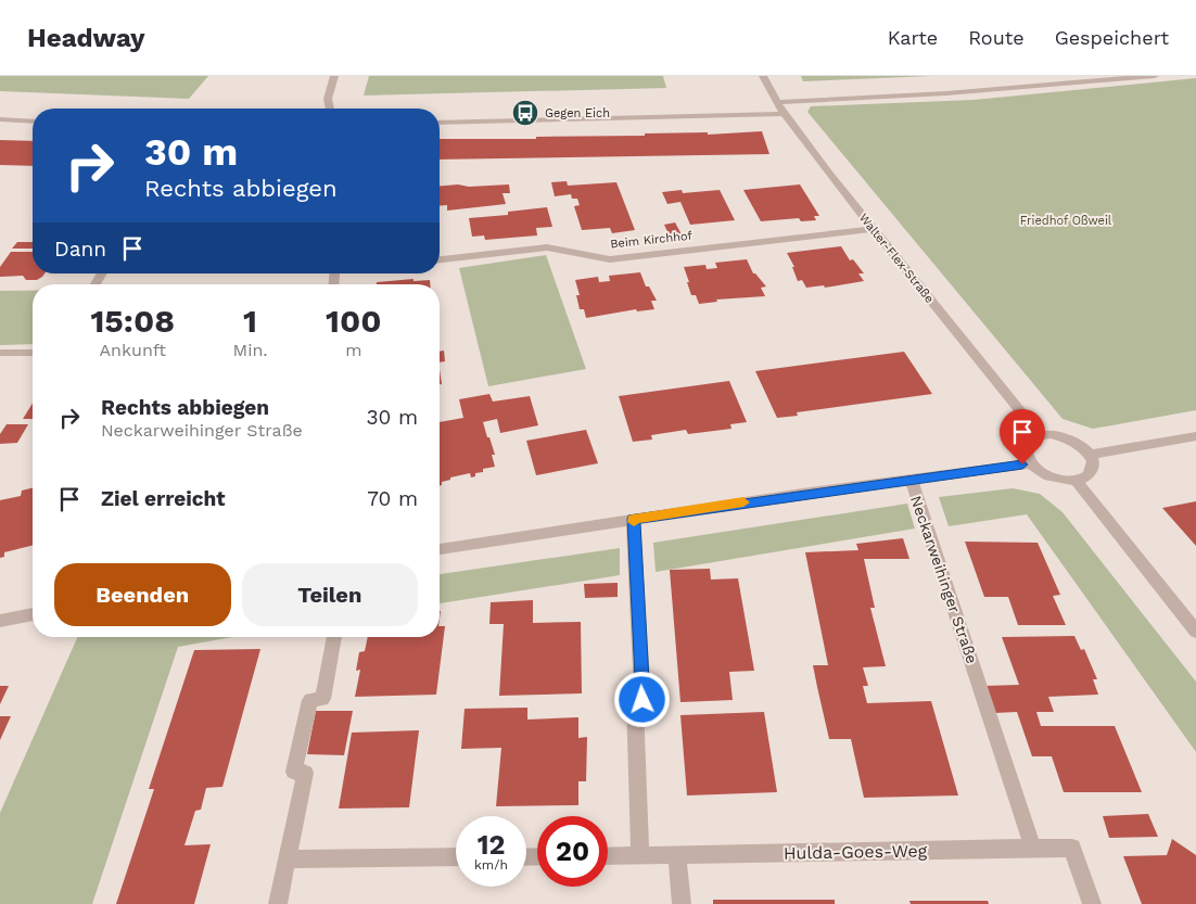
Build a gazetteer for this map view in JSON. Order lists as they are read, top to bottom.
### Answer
{
  "streets": {
    "street": [
      "Beim Kirchhof",
      "Walter-Flex-Straße",
      "Neckarweihinger Straße",
      "Hulda-Goes-Weg"
    ]
  },
  "crossings": [
    ["Beim Kirchhof", "Walter-Flex-Straße"],
    ["Walter-Flex-Straße", "Neckarweihinger Straße"],
    ["Neckarweihinger Straße", "Hulda-Goes-Weg"]
  ],
  "parks": ["Friedhof Oßweil"],
  "places": {
    "bus stop": ["Gegen Eich"]
  },
  "page": {
    "header": "Headway",
    "nav": ["Karte", "Route", "Gespeichert"],
    "turn": ["30 m", "Rechts abbiegen"],
    "then": "Dann",
    "eta": [
      "15:08",
      "Ankunft",
      "1",
      "Min.",
      "100",
      "m"
    ],
    "list": [
      {
        "name": "Rechts abbiegen",
        "note": "Neckarweihinger Straße",
        "value": "30 m"
      },
      {
        "name": "Ziel erreicht",
        "value": "70 m"
      }
    ],
    "buttons": ["Beenden", "Teilen"],
    "speed": "12 km/h",
    "limit": "20"
  }
}
